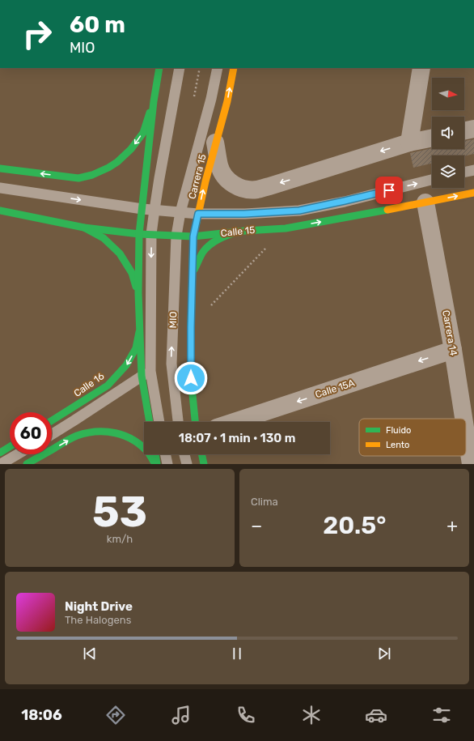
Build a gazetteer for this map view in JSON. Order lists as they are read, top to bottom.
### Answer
{
  "streets": {
    "main road": ["Carrera 15", "Calle 15", "Calle 16"],
    "street": ["Carrera 14", "Calle 15A"],
    "lane": ["MIO"]
  },
  "crossings": [
    ["Carrera 15", "Calle 15"],
    ["Calle 15", "MIO"],
    ["Calle 15", "Carrera 14"],
    ["Carrera 14", "Calle 15A"]
  ],
  "one_way": ["Calle 15", "Calle 16", "Calle 15A"],
  "legend": ["Fluido", "Lento"],
  "north": "right",
  "page": {
    "turn": ["60 m", "MIO"],
    "limit": "60",
    "trip": "18:07 · 1 min · 130 m",
    "tile": [
      ["53", "km/h"],
      "Clima"
    ],
    "heat": ["−", "20.5°", "+"],
    "song": ["Night Drive", "The Halogens"],
    "tabs": "18:06"
  }
}
